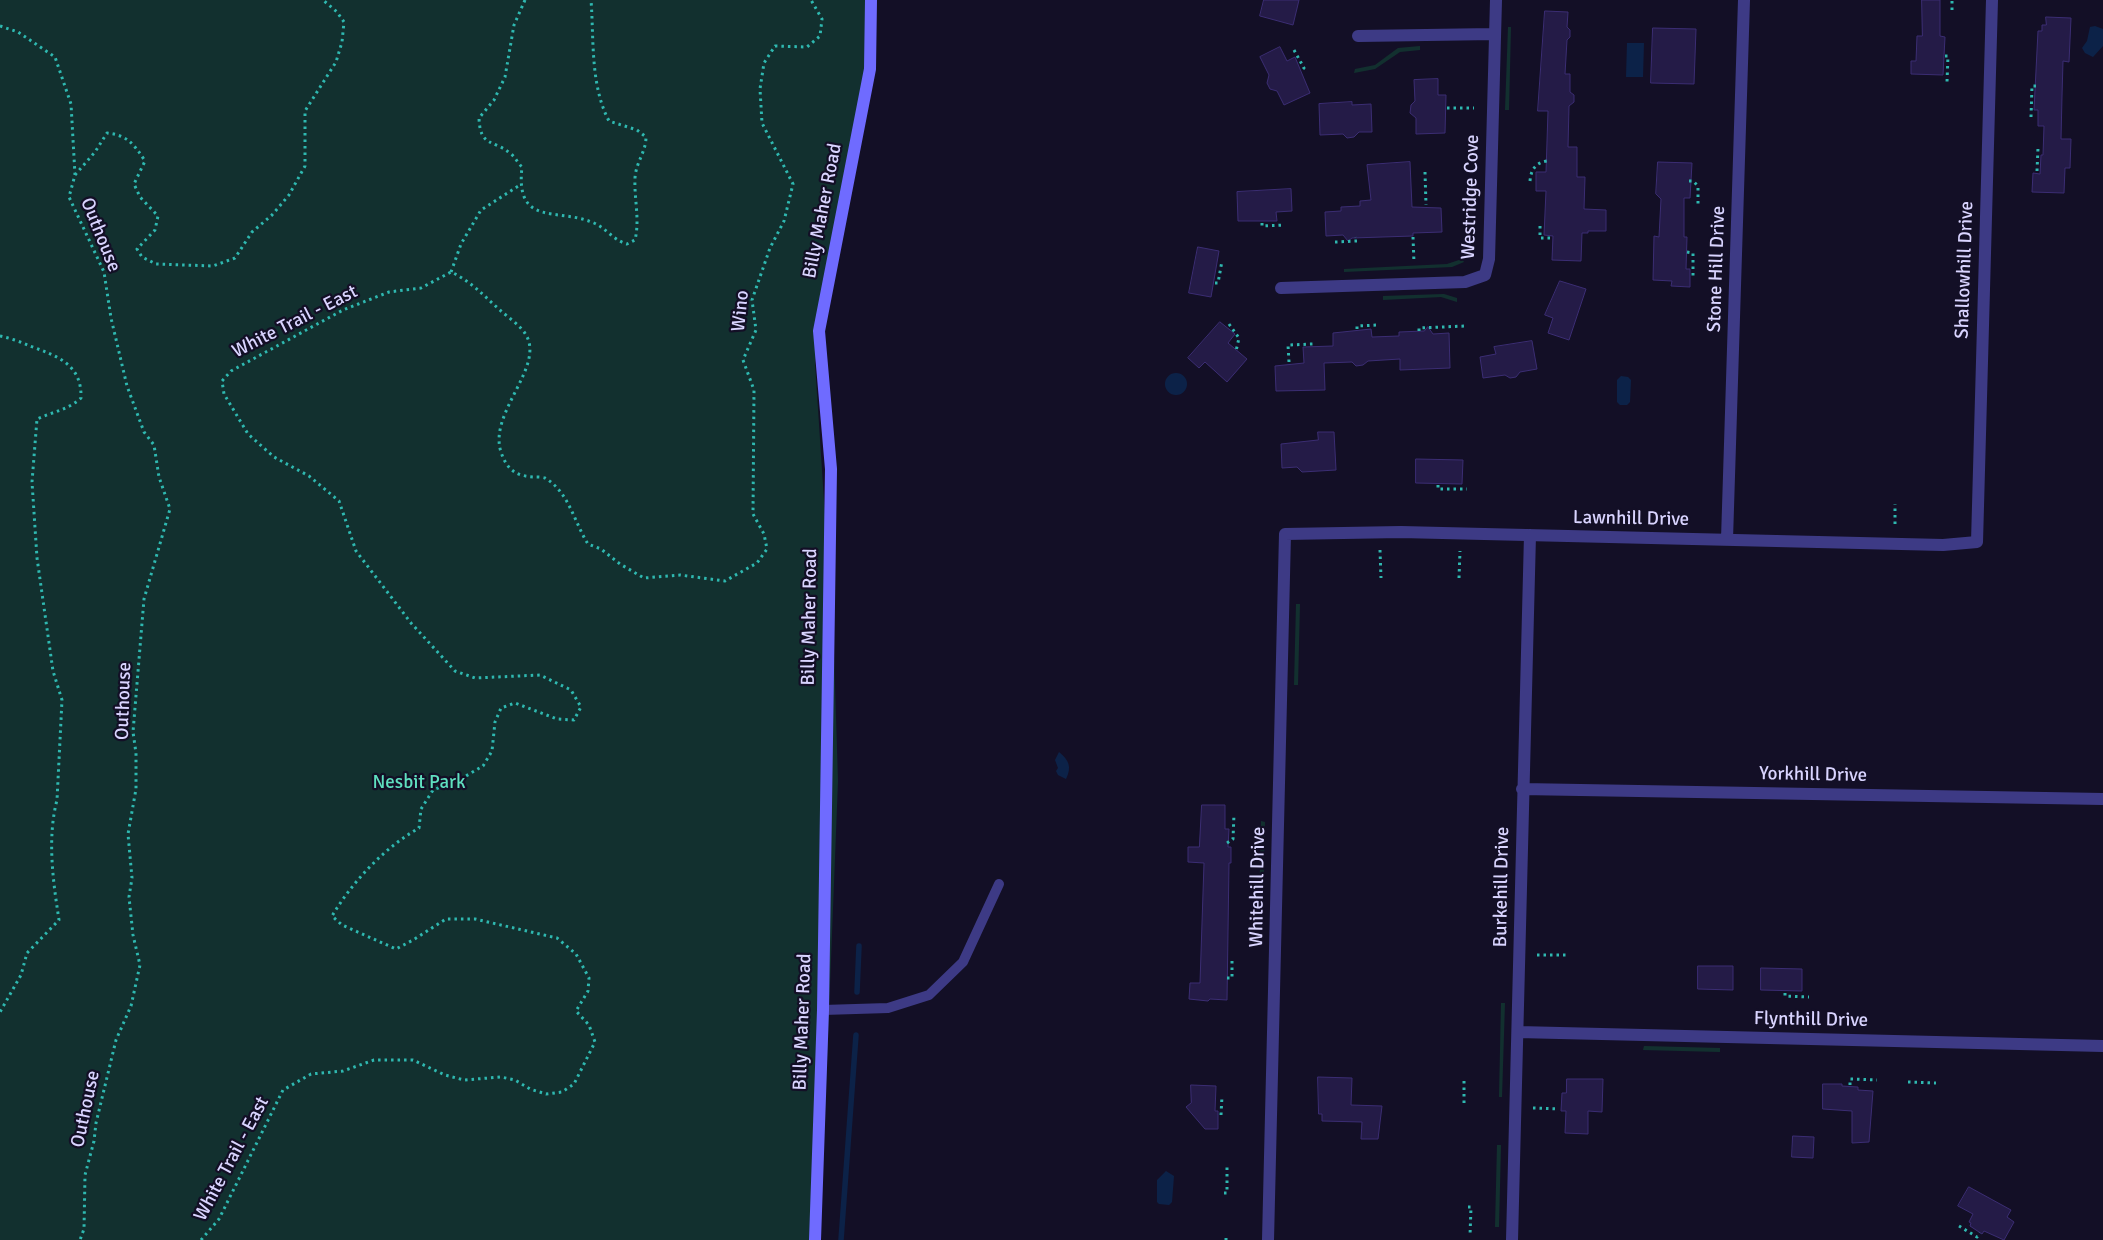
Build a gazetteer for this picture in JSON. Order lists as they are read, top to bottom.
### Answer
{
  "streets": {
    "main road": ["Billy Maher Road"],
    "street": [
      "Westridge Cove",
      "Stone Hill Drive",
      "Shallowhill Drive",
      "Lawnhill Drive",
      "Yorkhill Drive",
      "Whitehill Drive",
      "Burkehill Drive",
      "Flynthill Drive"
    ],
    "path": ["Outhouse", "Wino", "White Trail - East"]
  },
  "crossings": [
    ["Stone Hill Drive", "Lawnhill Drive"],
    ["Shallowhill Drive", "Lawnhill Drive"],
    ["Wino", "White Trail - East"],
    ["Lawnhill Drive", "Whitehill Drive"],
    ["Lawnhill Drive", "Burkehill Drive"],
    ["Yorkhill Drive", "Burkehill Drive"],
    ["Burkehill Drive", "Flynthill Drive"]
  ],
  "parks": ["Nesbit Park"]
}
